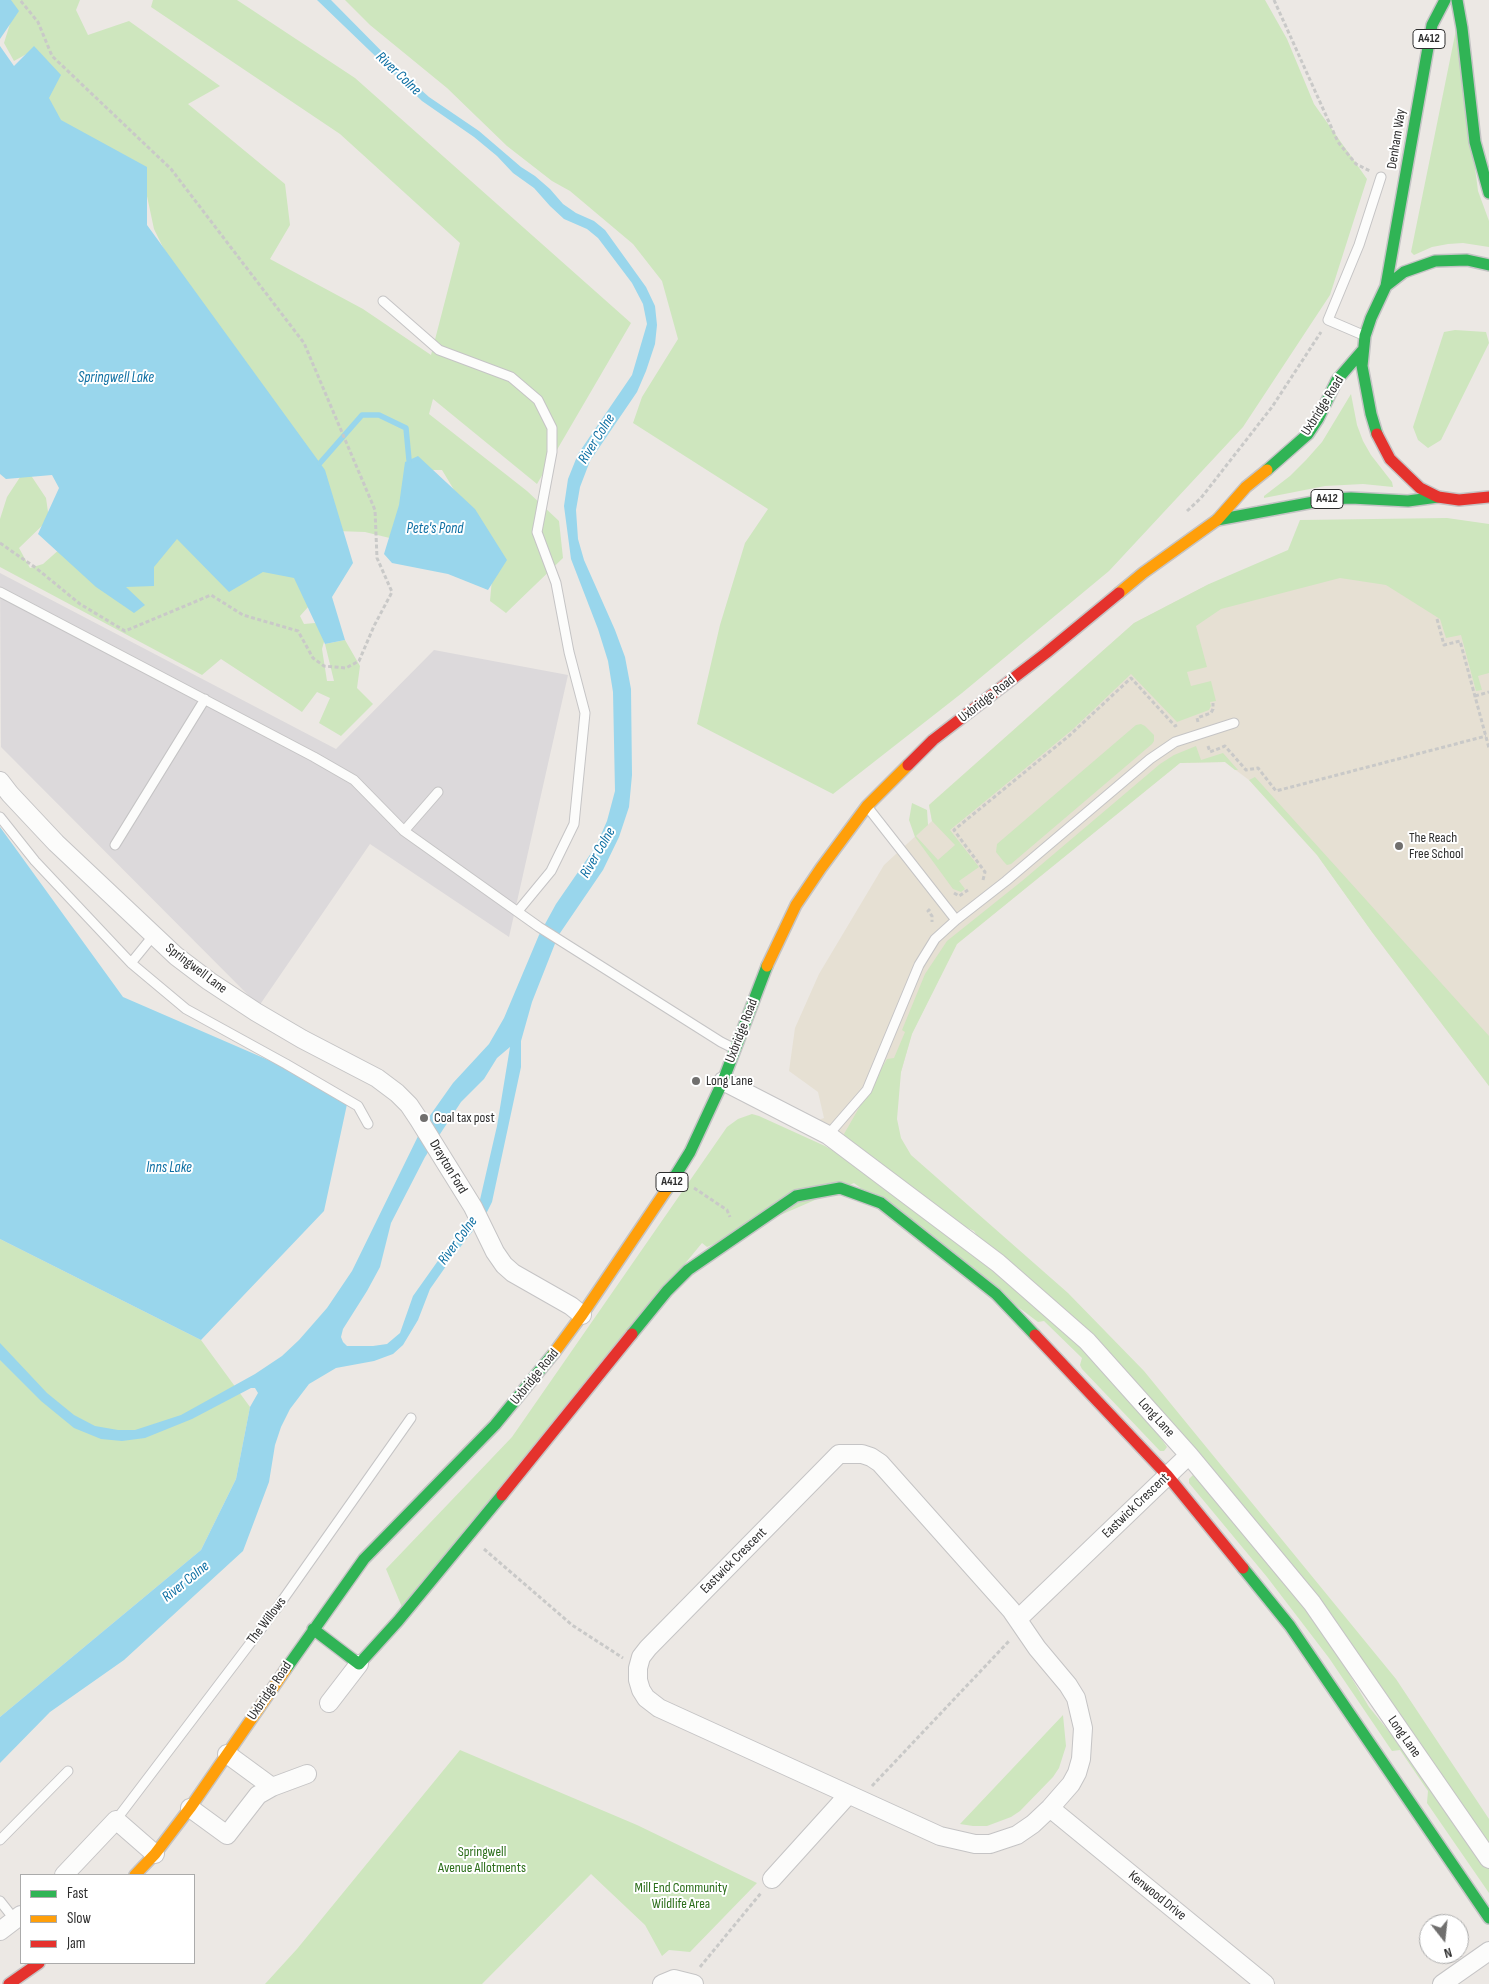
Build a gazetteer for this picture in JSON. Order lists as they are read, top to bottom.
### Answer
{
  "streets": {
    "main road": ["A412", "Denham Way", "Uxbridge Road"],
    "street": [
      "Springwell Lane",
      "Drayton Ford",
      "Long Lane",
      "Eastwick Crescent",
      "Kenwood Drive"
    ],
    "lane": ["The Willows"]
  },
  "crossings": [
    ["Uxbridge Road", "Drayton Ford"],
    ["Uxbridge Road", "Long Lane"],
    ["Springwell Lane", "Drayton Ford"],
    ["Long Lane", "Eastwick Crescent"],
    ["Eastwick Crescent", "Kenwood Drive"]
  ],
  "water": [
    "River Colne",
    "Springwell Lake",
    "Pete's Pond",
    "Inns Lake"
  ],
  "parks": ["Springwell Avenue Allotments", "Mill End Community Wildlife Area"],
  "places": ["The Reach Free School", "Long Lane", "Coal tax post"],
  "legend": ["Fast", "Slow", "Jam"],
  "north": "bottom"
}
